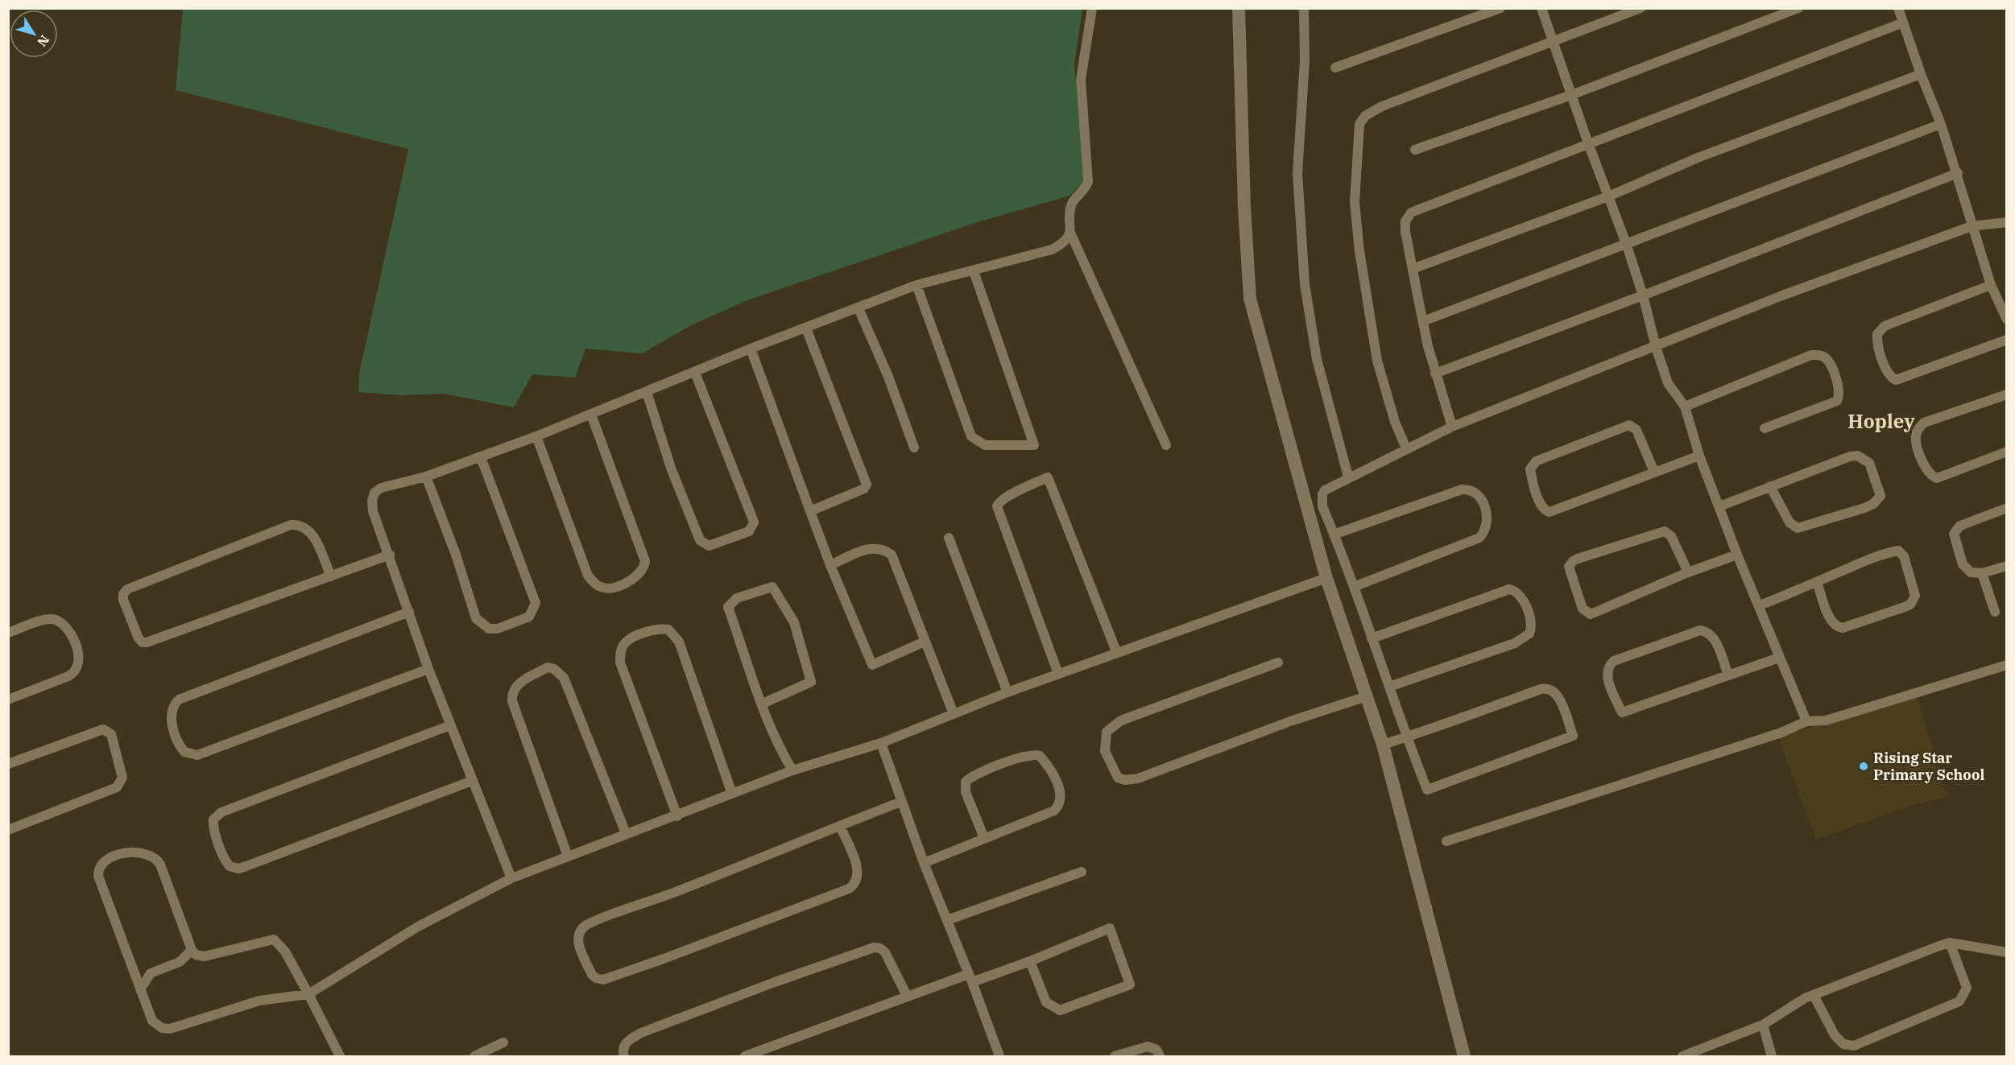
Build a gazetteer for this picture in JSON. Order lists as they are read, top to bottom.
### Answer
{
  "districts": ["Hopley"],
  "places": ["Rising Star Primary School"],
  "north": "bottom right"
}
